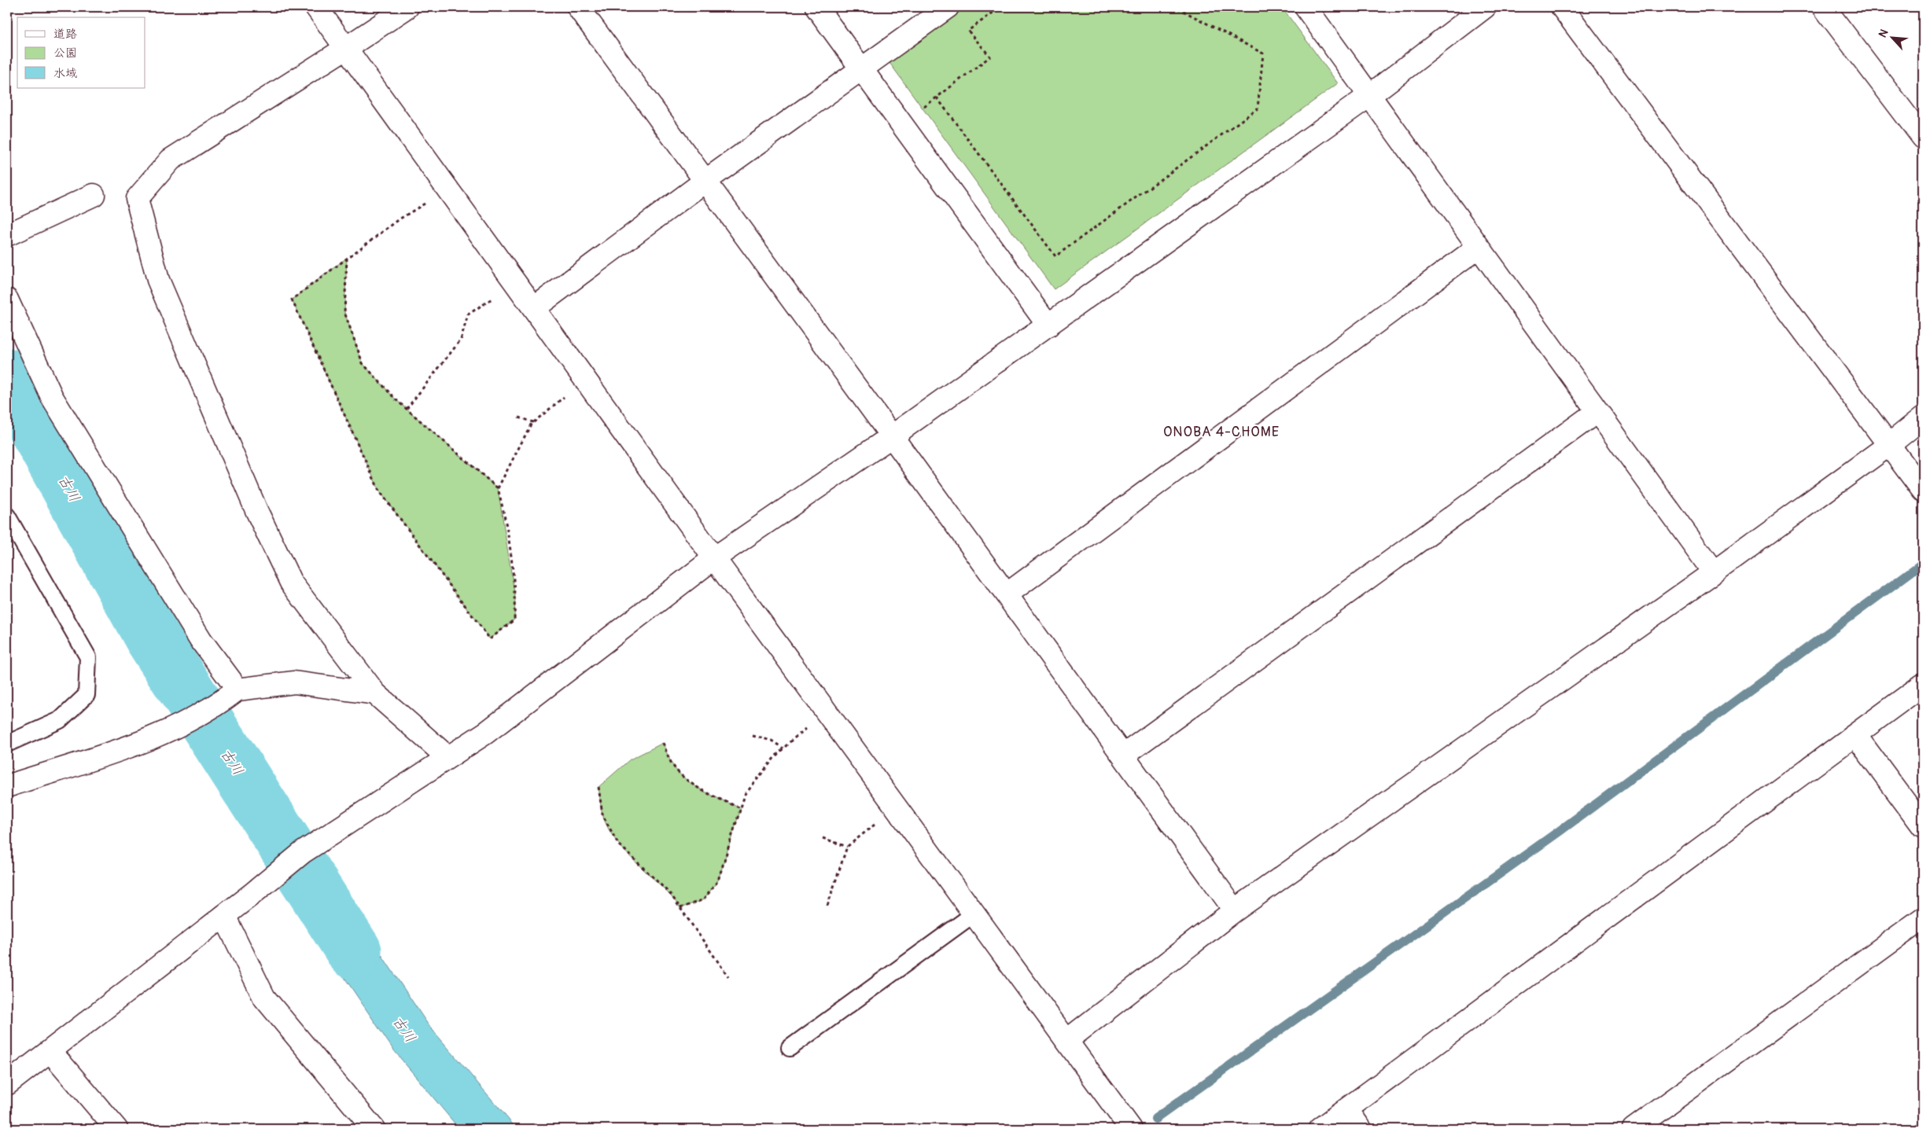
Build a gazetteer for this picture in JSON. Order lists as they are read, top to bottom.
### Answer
{
  "districts": ["ONOBA 4-CHOME"],
  "water": ["古川"],
  "legend": ["道路", "公園", "水域"],
  "north": "top left"
}
